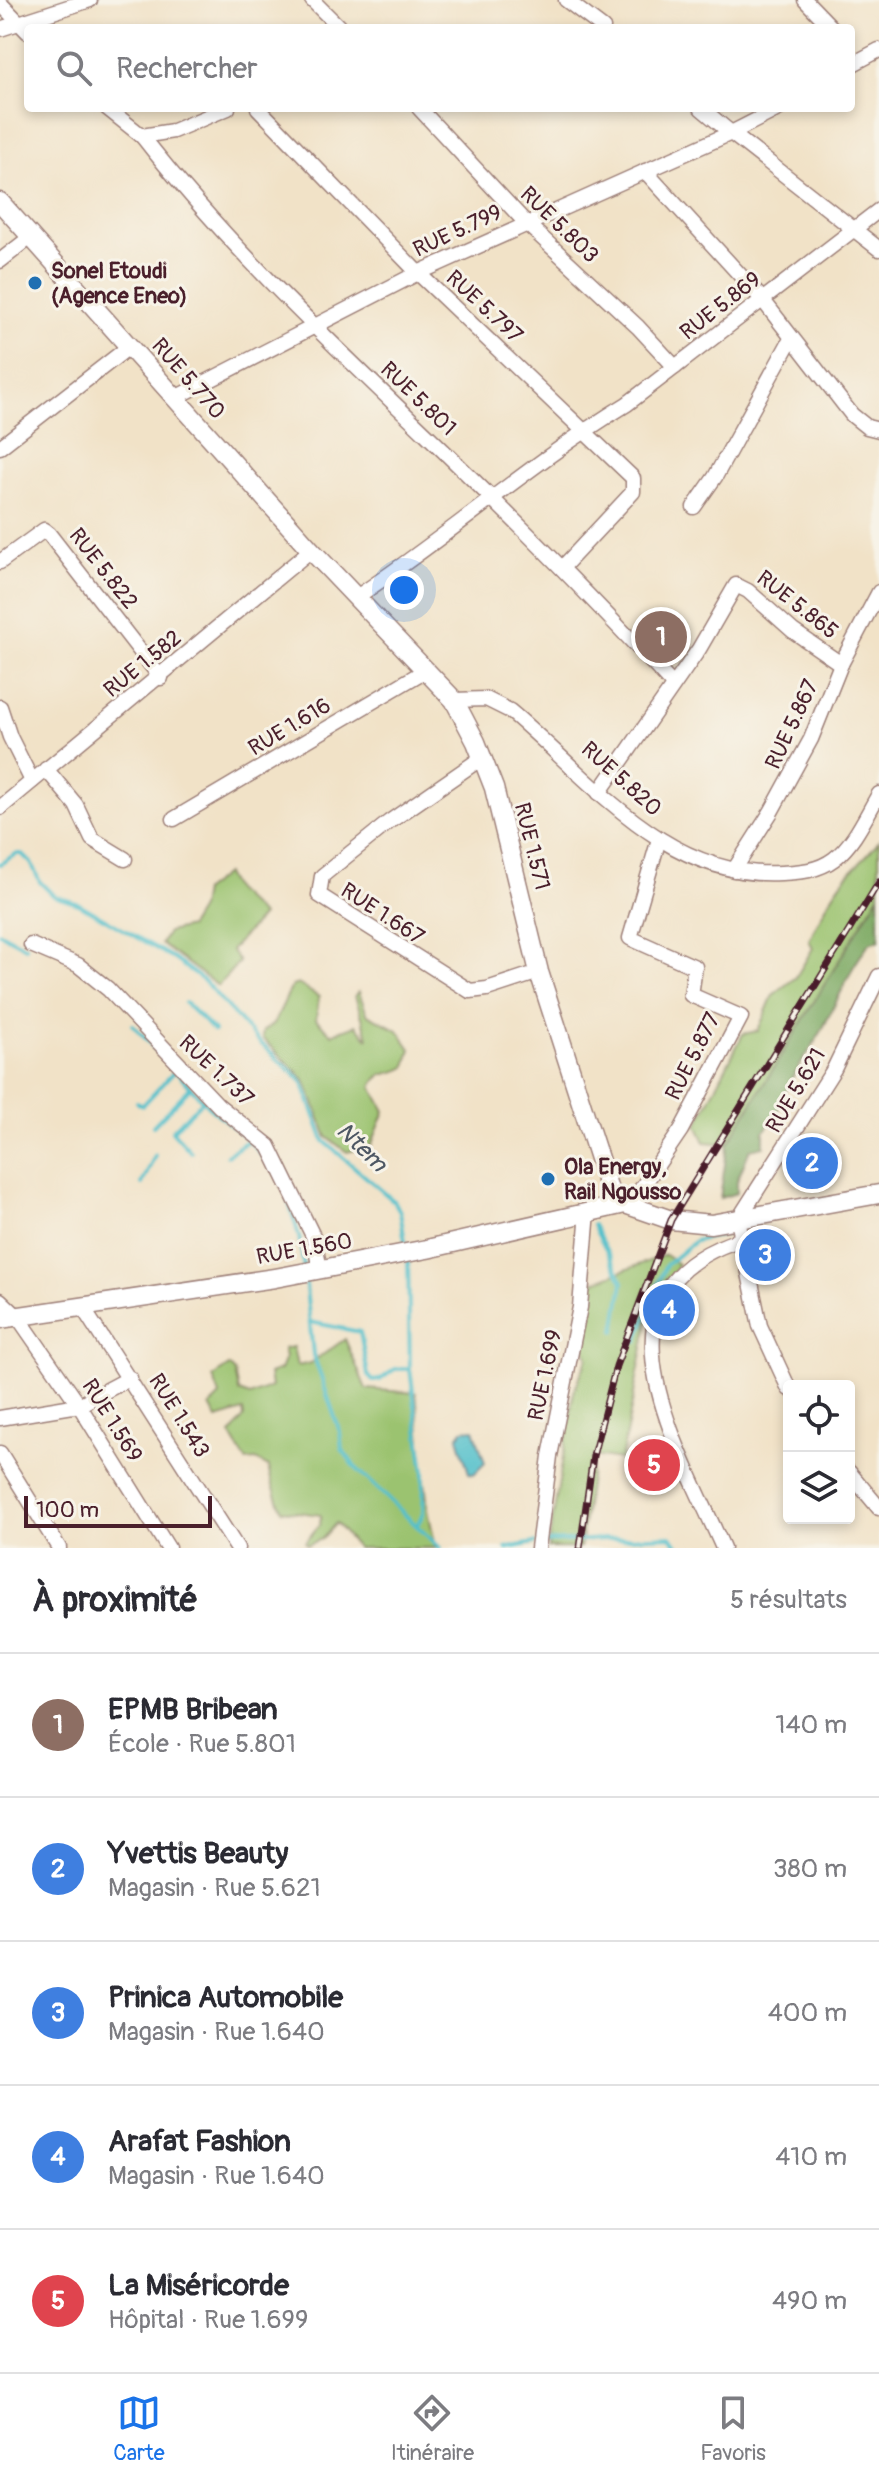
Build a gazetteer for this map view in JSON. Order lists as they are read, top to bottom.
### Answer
{
  "streets": {
    "main road": ["RUE 5.770", "RUE 1.571", "RUE 1.560"],
    "street": [
      "RUE 5.803",
      "RUE 5.799",
      "RUE 5.869",
      "RUE 5.797",
      "RUE 5.801",
      "RUE 5.822",
      "RUE 5.865",
      "RUE 1.582",
      "RUE 5.867",
      "RUE 1.616",
      "RUE 5.820",
      "RUE 1.667",
      "RUE 5.877",
      "RUE 1.737",
      "RUE 5.621",
      "RUE 1.699",
      "RUE 1.543",
      "RUE 1.569"
    ]
  },
  "crossings": [
    ["RUE 5.803", "RUE 5.799"],
    ["RUE 5.803", "RUE 5.869"],
    ["RUE 5.799", "RUE 5.797"],
    ["RUE 5.799", "RUE 5.770"],
    ["RUE 5.799", "RUE 5.801"],
    ["RUE 5.869", "RUE 5.797"],
    ["RUE 5.797", "RUE 5.801"],
    ["RUE 5.770", "RUE 1.582"],
    ["RUE 5.770", "RUE 1.571"],
    ["RUE 5.801", "RUE 5.865"],
    ["RUE 5.822", "RUE 1.582"],
    ["RUE 5.865", "RUE 5.867"],
    ["RUE 5.865", "RUE 5.820"],
    ["RUE 1.582", "RUE 1.571"],
    ["RUE 5.867", "RUE 5.820"],
    ["RUE 1.616", "RUE 1.571"],
    ["RUE 5.820", "RUE 1.571"],
    ["RUE 5.820", "RUE 5.877"],
    ["RUE 1.571", "RUE 1.667"],
    ["RUE 1.571", "RUE 5.877"],
    ["RUE 1.571", "RUE 1.560"],
    ["RUE 5.877", "RUE 1.560"],
    ["RUE 1.737", "RUE 1.560"],
    ["RUE 1.560", "RUE 1.699"],
    ["RUE 1.560", "RUE 1.543"],
    ["RUE 1.560", "RUE 1.569"]
  ],
  "water": ["Ntem"],
  "places": ["Sonel Etoudi (Agence Eneo)", "Ola Energy, Rail Ngousso"],
  "scale_bar": "100 m",
  "page": {
    "search": "Rechercher",
    "pins": [
      "1",
      "2",
      "3",
      "4",
      "5"
    ],
    "scale": "100 m",
    "heading": ["À proximité", "5 résultats"],
    "list": [
      {
        "mark": "1",
        "name": "EPMB Bribean",
        "note": "École · Rue 5.801",
        "value": "140 m"
      },
      {
        "mark": "2",
        "name": "Yvettis Beauty",
        "note": "Magasin · Rue 5.621",
        "value": "380 m"
      },
      {
        "mark": "3",
        "name": "Prinica Automobile",
        "note": "Magasin · Rue 1.640",
        "value": "400 m"
      },
      {
        "mark": "4",
        "name": "Arafat Fashion",
        "note": "Magasin · Rue 1.640",
        "value": "410 m"
      },
      {
        "mark": "5",
        "name": "La Miséricorde",
        "note": "Hôpital · Rue 1.699",
        "value": "490 m"
      }
    ],
    "nav": ["Carte", "Itinéraire", "Favoris"]
  }
}
